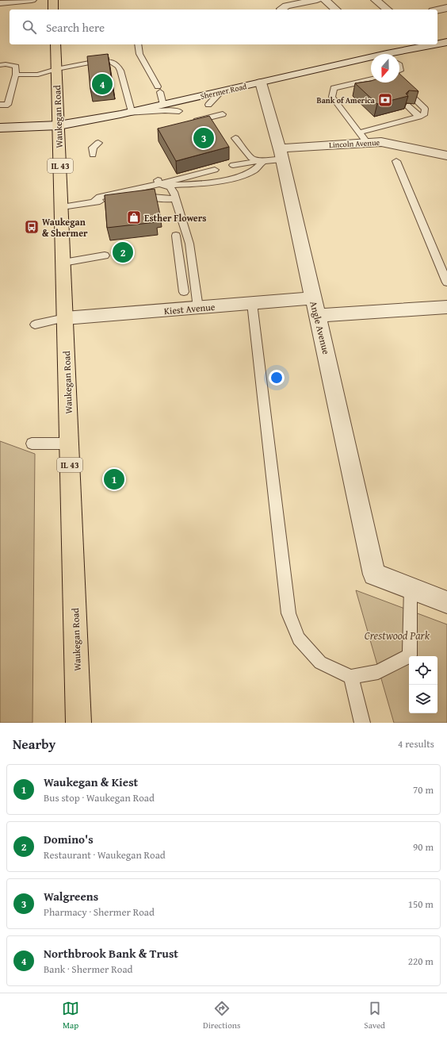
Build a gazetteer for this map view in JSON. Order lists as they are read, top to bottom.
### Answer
{
  "streets": {
    "main road": ["Waukegan Road", "IL 43"],
    "street": [
      "Shermer Road",
      "Lincoln Avenue",
      "Kiest Avenue",
      "Angle Avenue"
    ]
  },
  "crossings": [
    ["Shermer Road", "Waukegan Road"],
    ["Shermer Road", "Angle Avenue"],
    ["Waukegan Road", "Kiest Avenue"],
    ["Lincoln Avenue", "Angle Avenue"],
    ["Kiest Avenue", "Angle Avenue"]
  ],
  "parks": ["Crestwood Park"],
  "places": {
    "bank": ["Bank of America"],
    "shop": ["Esther Flowers"],
    "bus stop": ["Waukegan & Shermer"]
  },
  "north": "bottom",
  "page": {
    "search": "Search here",
    "pins": [
      "4",
      "3",
      "2",
      "1"
    ],
    "heading": ["Nearby", "4 results"],
    "list": [
      {
        "mark": "1",
        "name": "Waukegan & Kiest",
        "note": "Bus stop · Waukegan Road",
        "value": "70 m"
      },
      {
        "mark": "2",
        "name": "Domino's",
        "note": "Restaurant · Waukegan Road",
        "value": "90 m"
      },
      {
        "mark": "3",
        "name": "Walgreens",
        "note": "Pharmacy · Shermer Road",
        "value": "150 m"
      },
      {
        "mark": "4",
        "name": "Northbrook Bank & Trust",
        "note": "Bank · Shermer Road",
        "value": "220 m"
      }
    ],
    "nav": ["Map", "Directions", "Saved"]
  }
}
